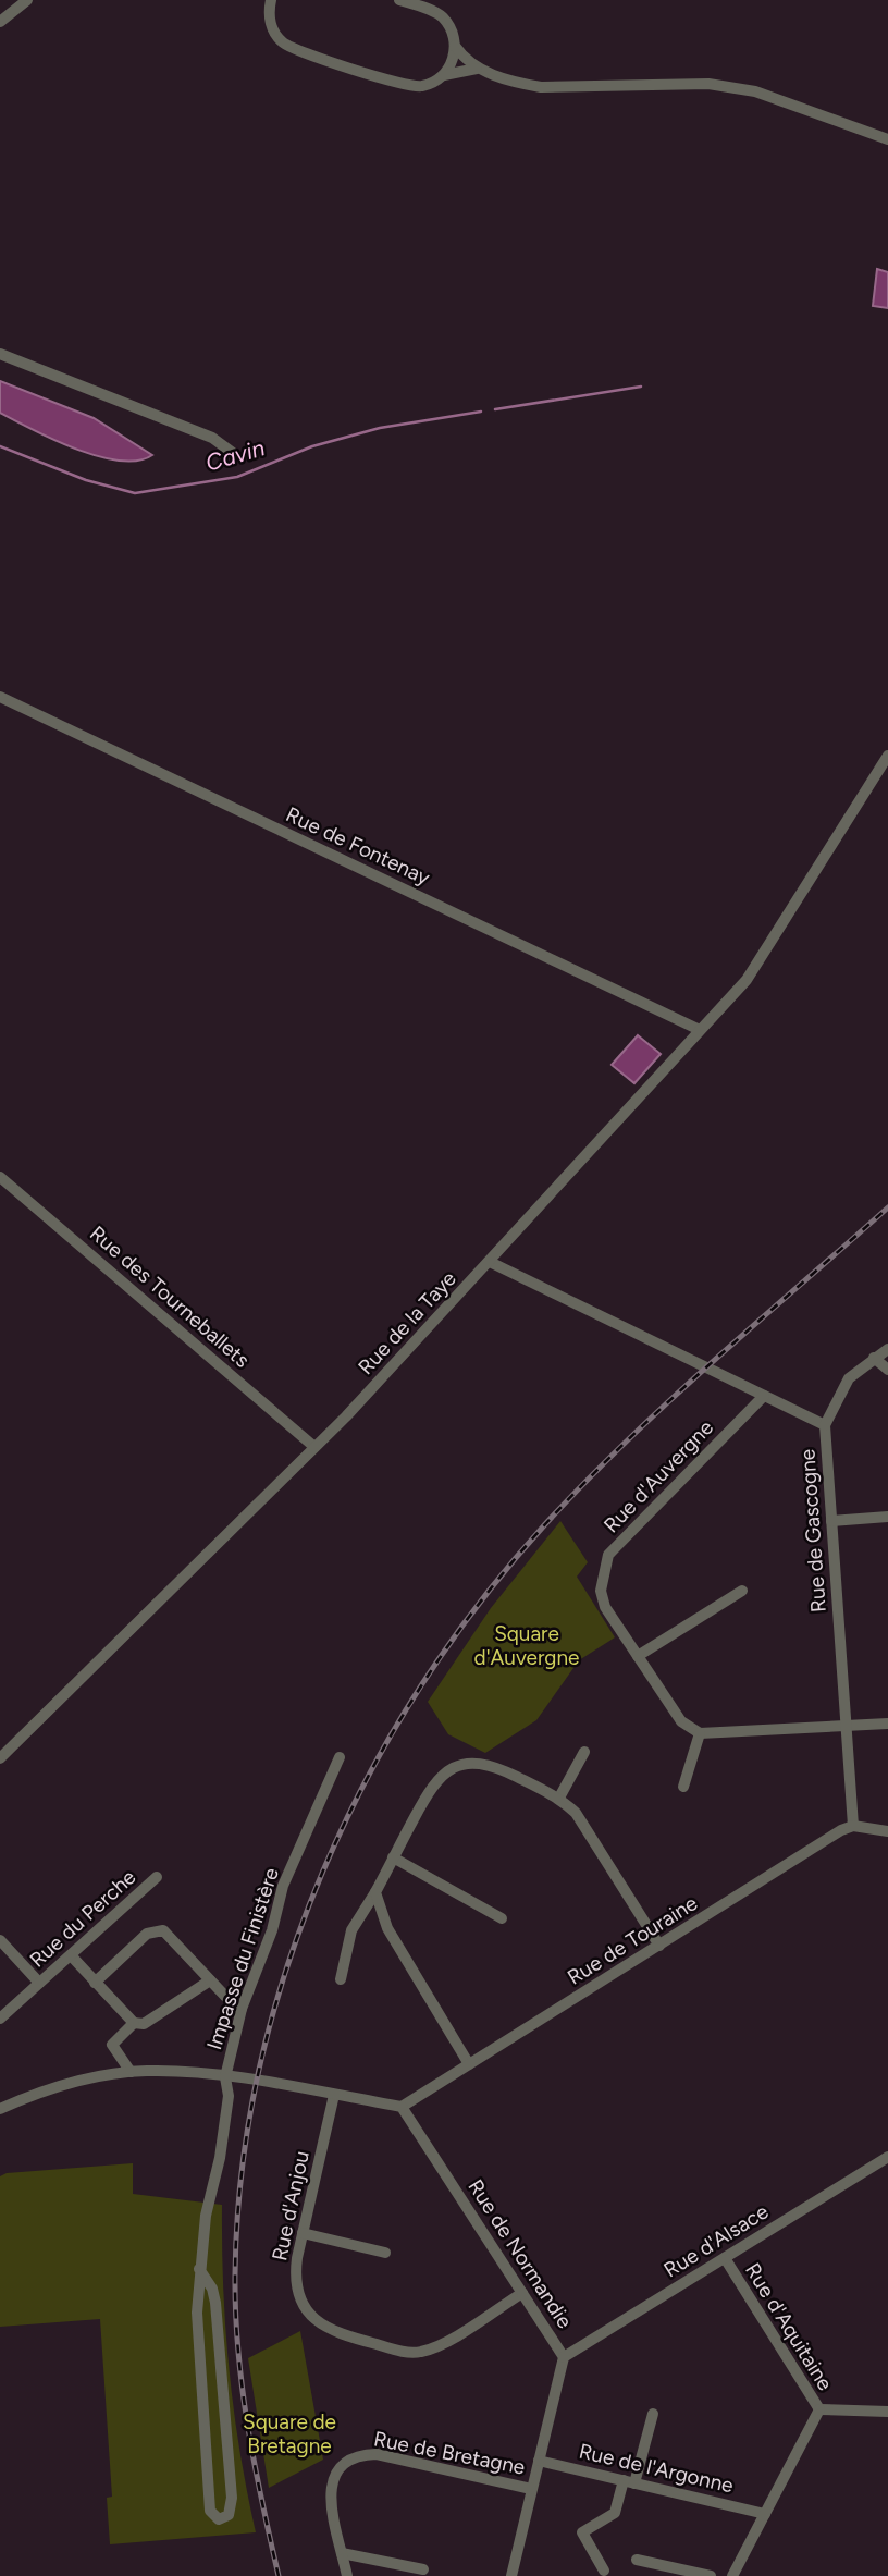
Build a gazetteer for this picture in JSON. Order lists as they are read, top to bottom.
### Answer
{
  "streets": {
    "street": [
      "Rue de Fontenay",
      "Rue des Tourneballets",
      "Rue de la Taye",
      "Rue d'Auvergne",
      "Rue de Gascogne",
      "Rue du Perche",
      "Rue de Touraine",
      "Impasse du Finistère",
      "Rue d'Anjou",
      "Rue d'Alsace",
      "Rue de Normandie",
      "Rue d'Aquitaine",
      "Rue de Bretagne",
      "Rue de l'Argonne"
    ]
  },
  "crossings": [
    ["Rue de Fontenay", "Rue de la Taye"],
    ["Rue des Tourneballets", "Rue de la Taye"],
    ["Rue de la Taye", "Rue de Gascogne"],
    ["Rue d'Auvergne", "Rue de Gascogne"],
    ["Rue de Gascogne", "Rue de Touraine"],
    ["Rue de Touraine", "Rue de Normandie"],
    ["Rue d'Anjou", "Rue de Normandie"],
    ["Rue d'Alsace", "Rue de Normandie"],
    ["Rue d'Alsace", "Rue d'Aquitaine"],
    ["Rue de Normandie", "Rue de Bretagne"],
    ["Rue de Normandie", "Rue de l'Argonne"],
    ["Rue d'Aquitaine", "Rue de l'Argonne"]
  ],
  "water": ["Cavin"],
  "parks": ["Square d'Auvergne", "Square de Bretagne"]
}
